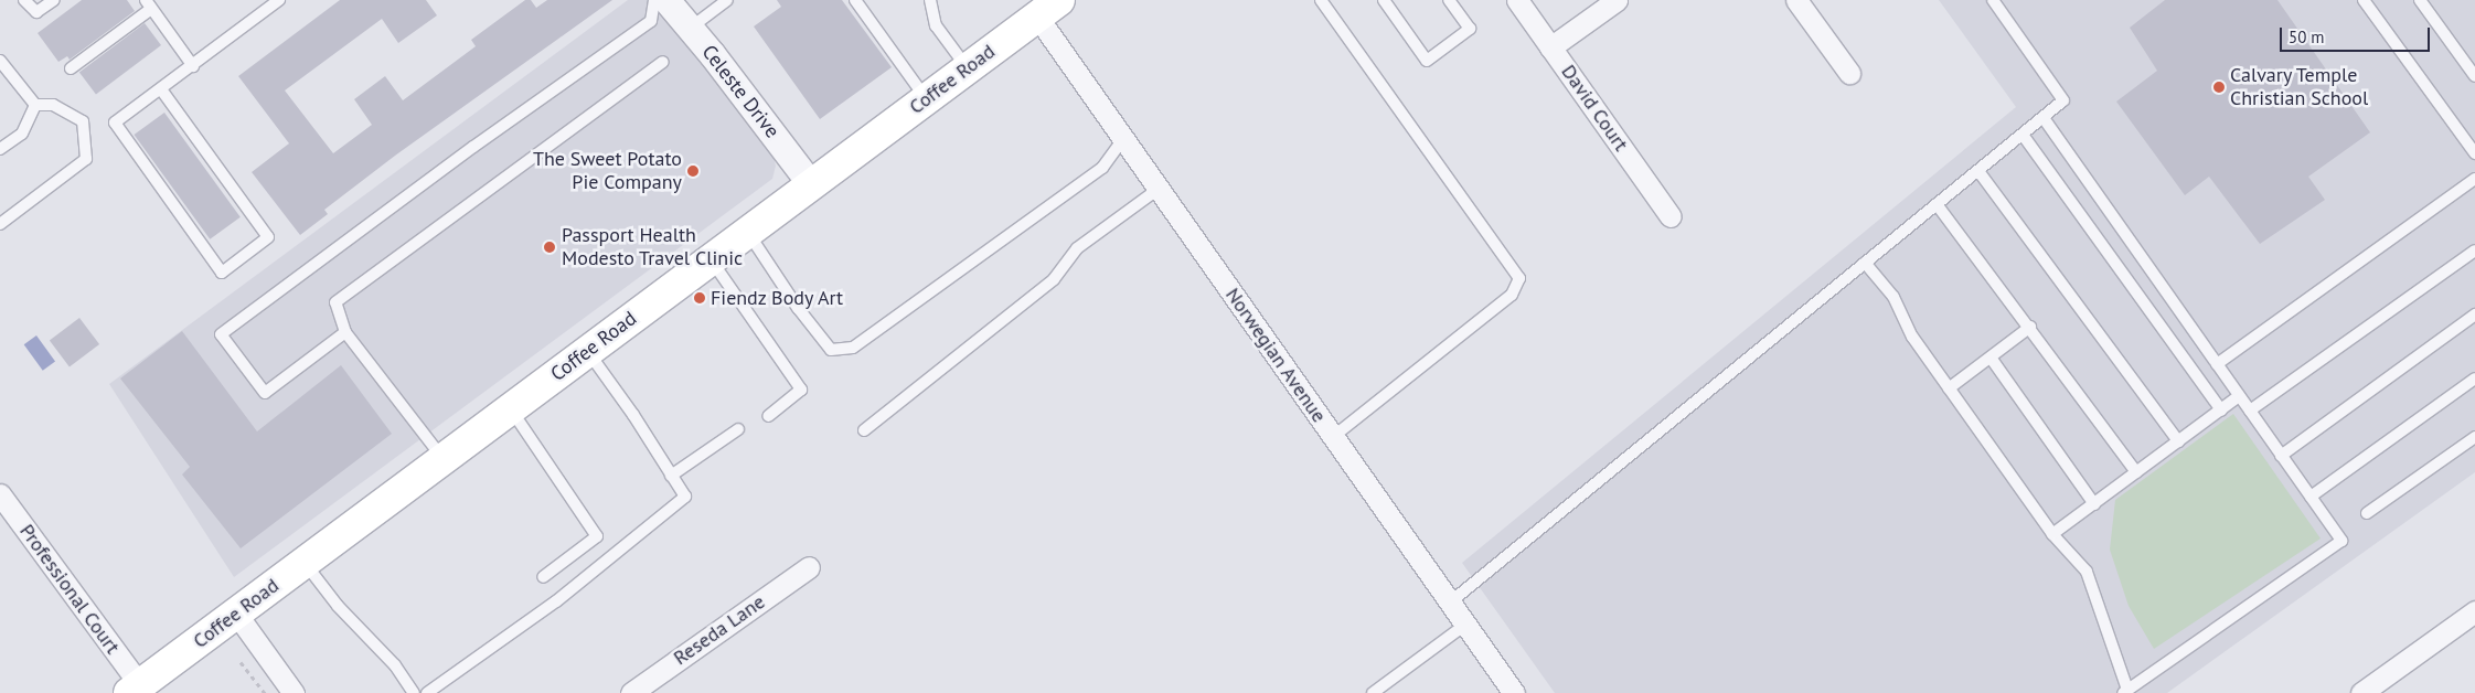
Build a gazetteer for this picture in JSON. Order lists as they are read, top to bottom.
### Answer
{
  "streets": {
    "main road": ["Coffee Road"],
    "street": [
      "Celeste Drive",
      "David Court",
      "Norwegian Avenue",
      "Professional Court",
      "Reseda Lane"
    ]
  },
  "crossings": [
    ["Coffee Road", "Celeste Drive"],
    ["Coffee Road", "Norwegian Avenue"],
    ["Coffee Road", "Professional Court"]
  ],
  "places": [
    "Calvary Temple Christian School",
    "The Sweet Potato Pie Company",
    "Passport Health Modesto Travel Clinic",
    "Fiendz Body Art"
  ],
  "scale_bar": "50 m"
}
